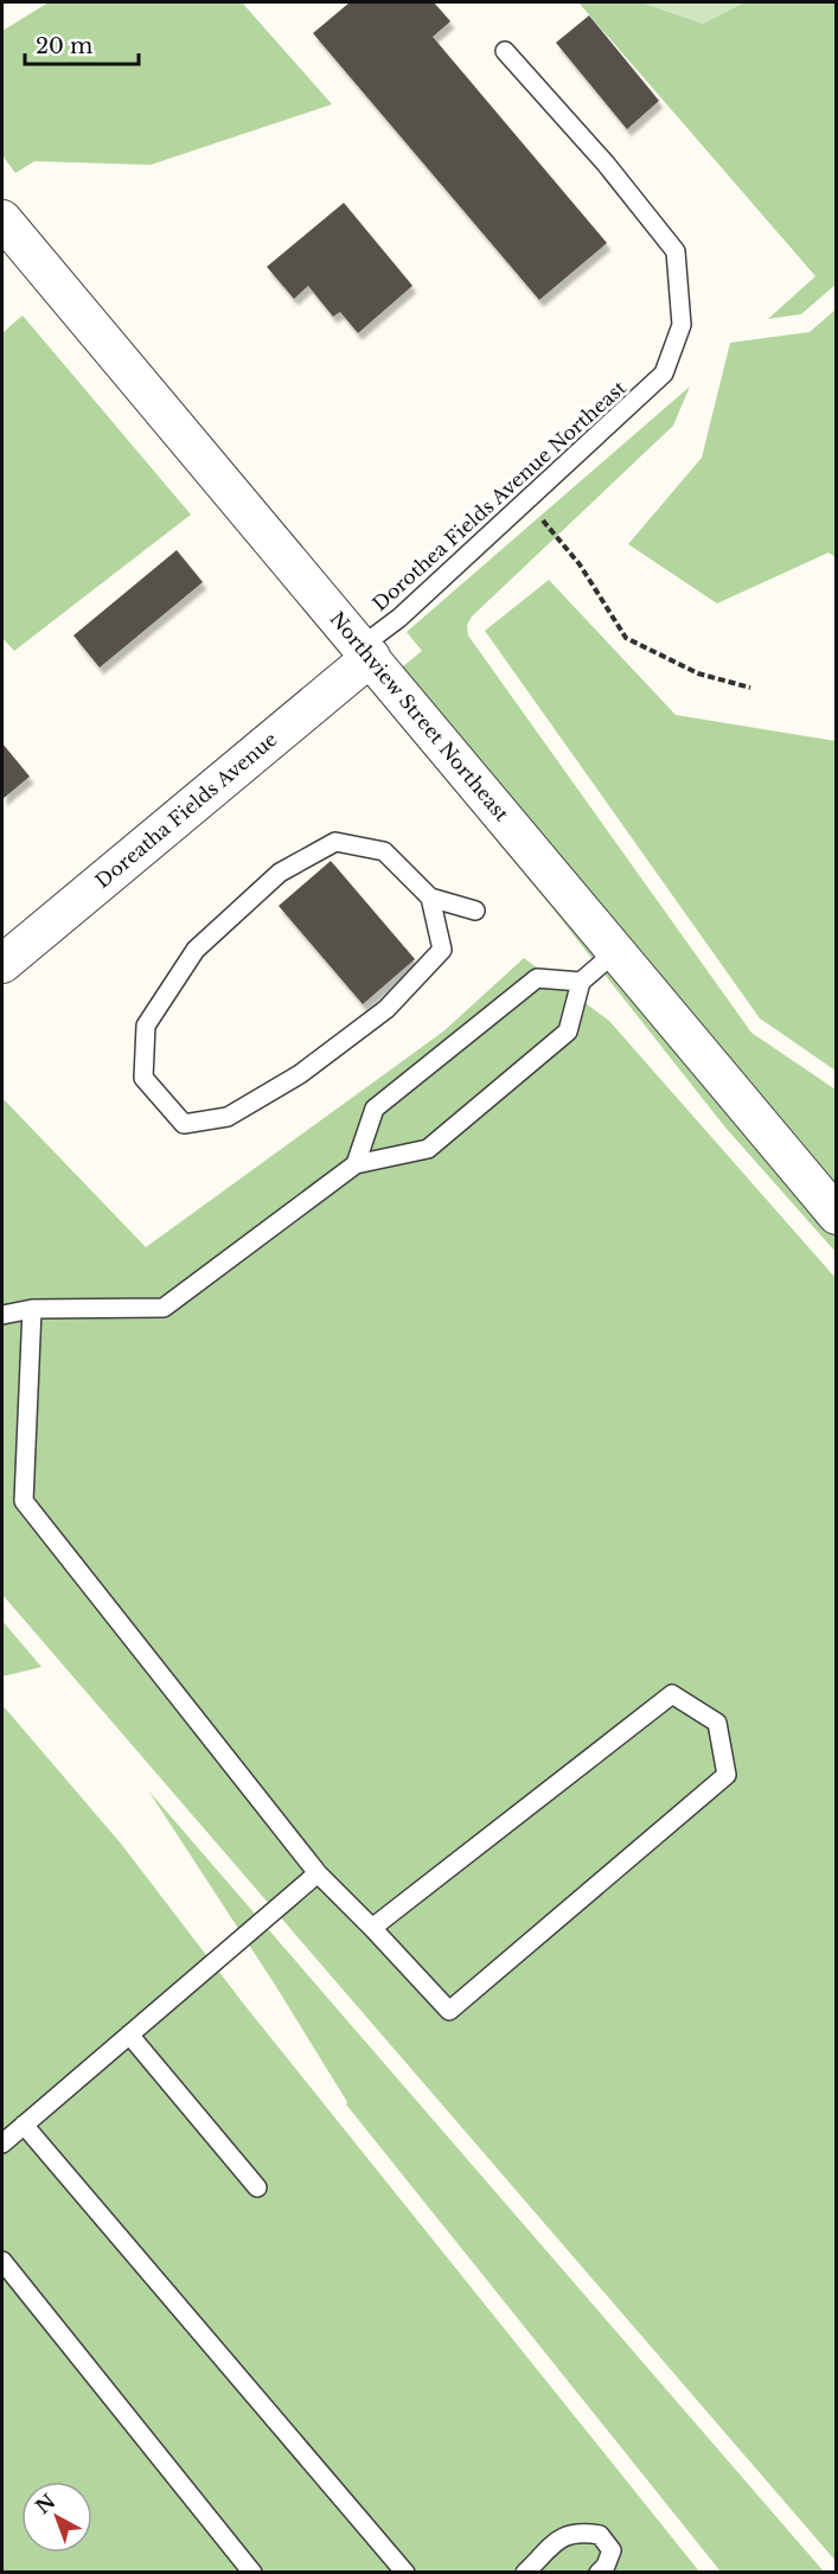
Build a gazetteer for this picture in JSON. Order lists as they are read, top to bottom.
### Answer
{
  "streets": {
    "street": ["Northview Street Northeast", "Doreatha Fields Avenue"],
    "lane": ["Dorothea Fields Avenue Northeast"]
  },
  "crossings": [
    ["Dorothea Fields Avenue Northeast", "Northview Street Northeast"],
    ["Dorothea Fields Avenue Northeast", "Doreatha Fields Avenue"],
    ["Northview Street Northeast", "Doreatha Fields Avenue"]
  ],
  "scale_bar": "20 m",
  "north": "top left"
}
